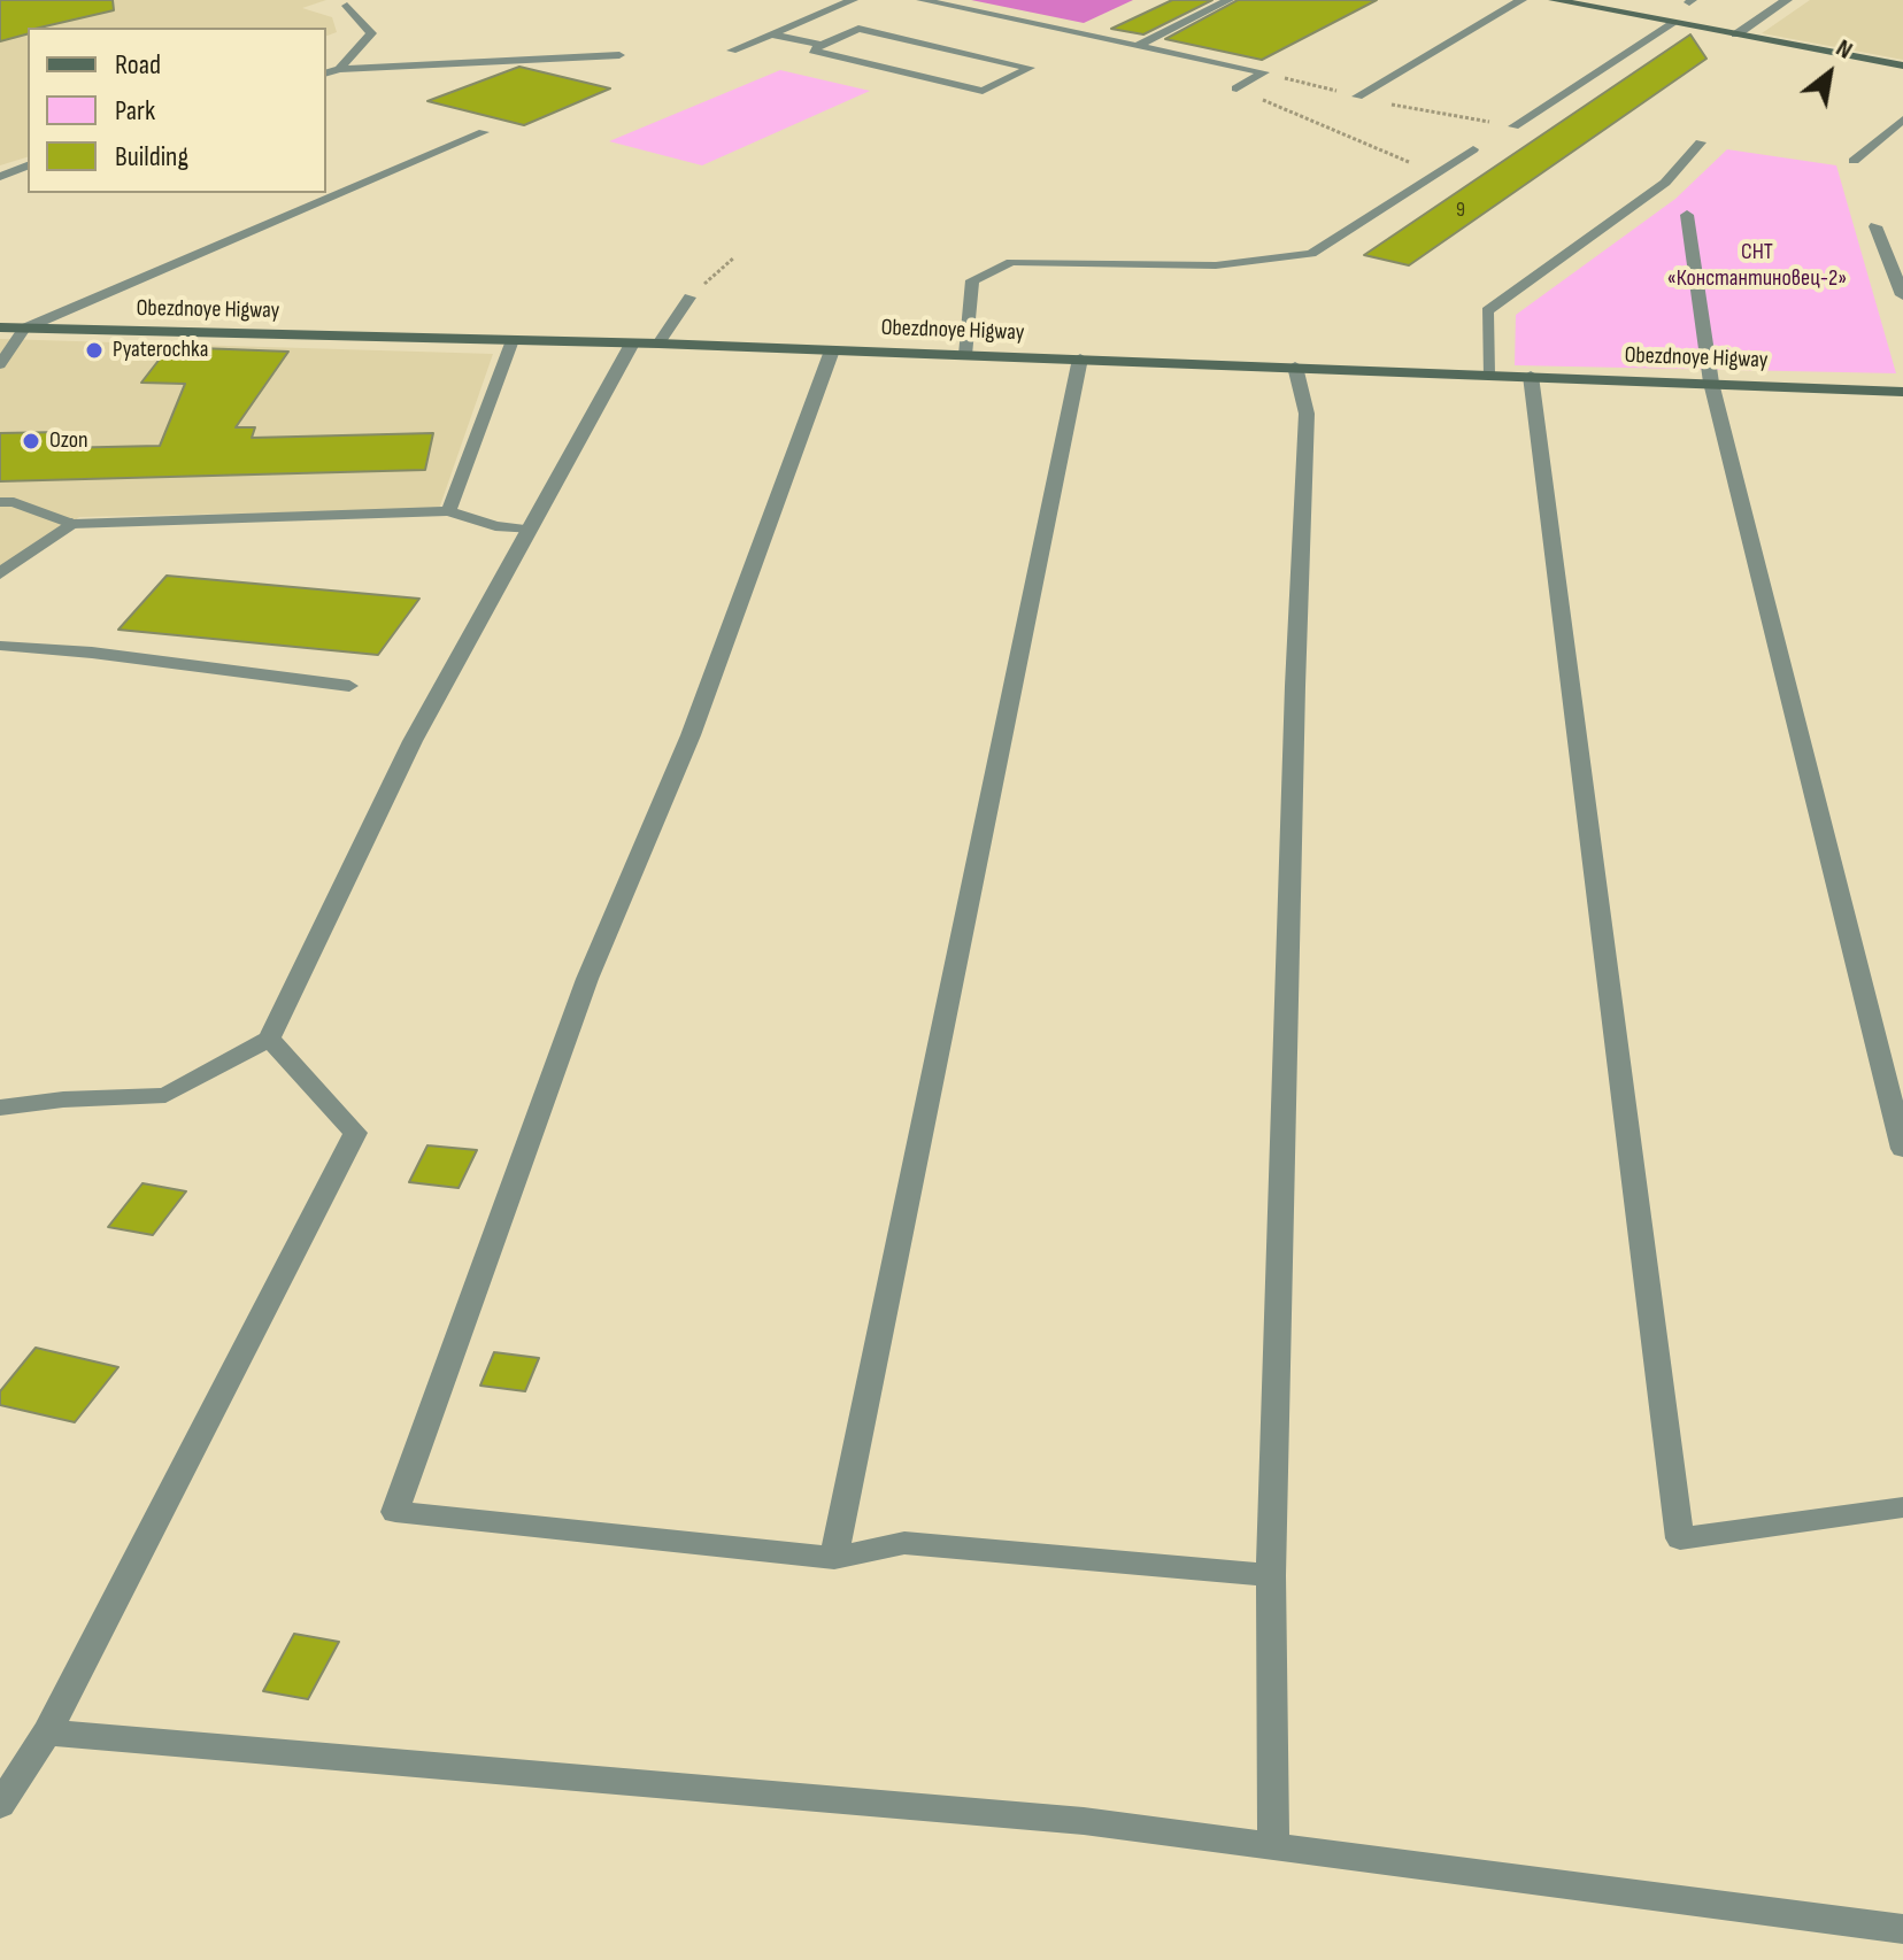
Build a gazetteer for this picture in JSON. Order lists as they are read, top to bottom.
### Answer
{
  "streets": {
    "main road": ["Obezdnoye Higway"]
  },
  "parks": ["СНТ «Константиновец-2»"],
  "places": ["Pyaterochka", "Ozon"],
  "house_numbers": ["9"],
  "legend": ["Road", "Park", "Building"],
  "north": "top right"
}
